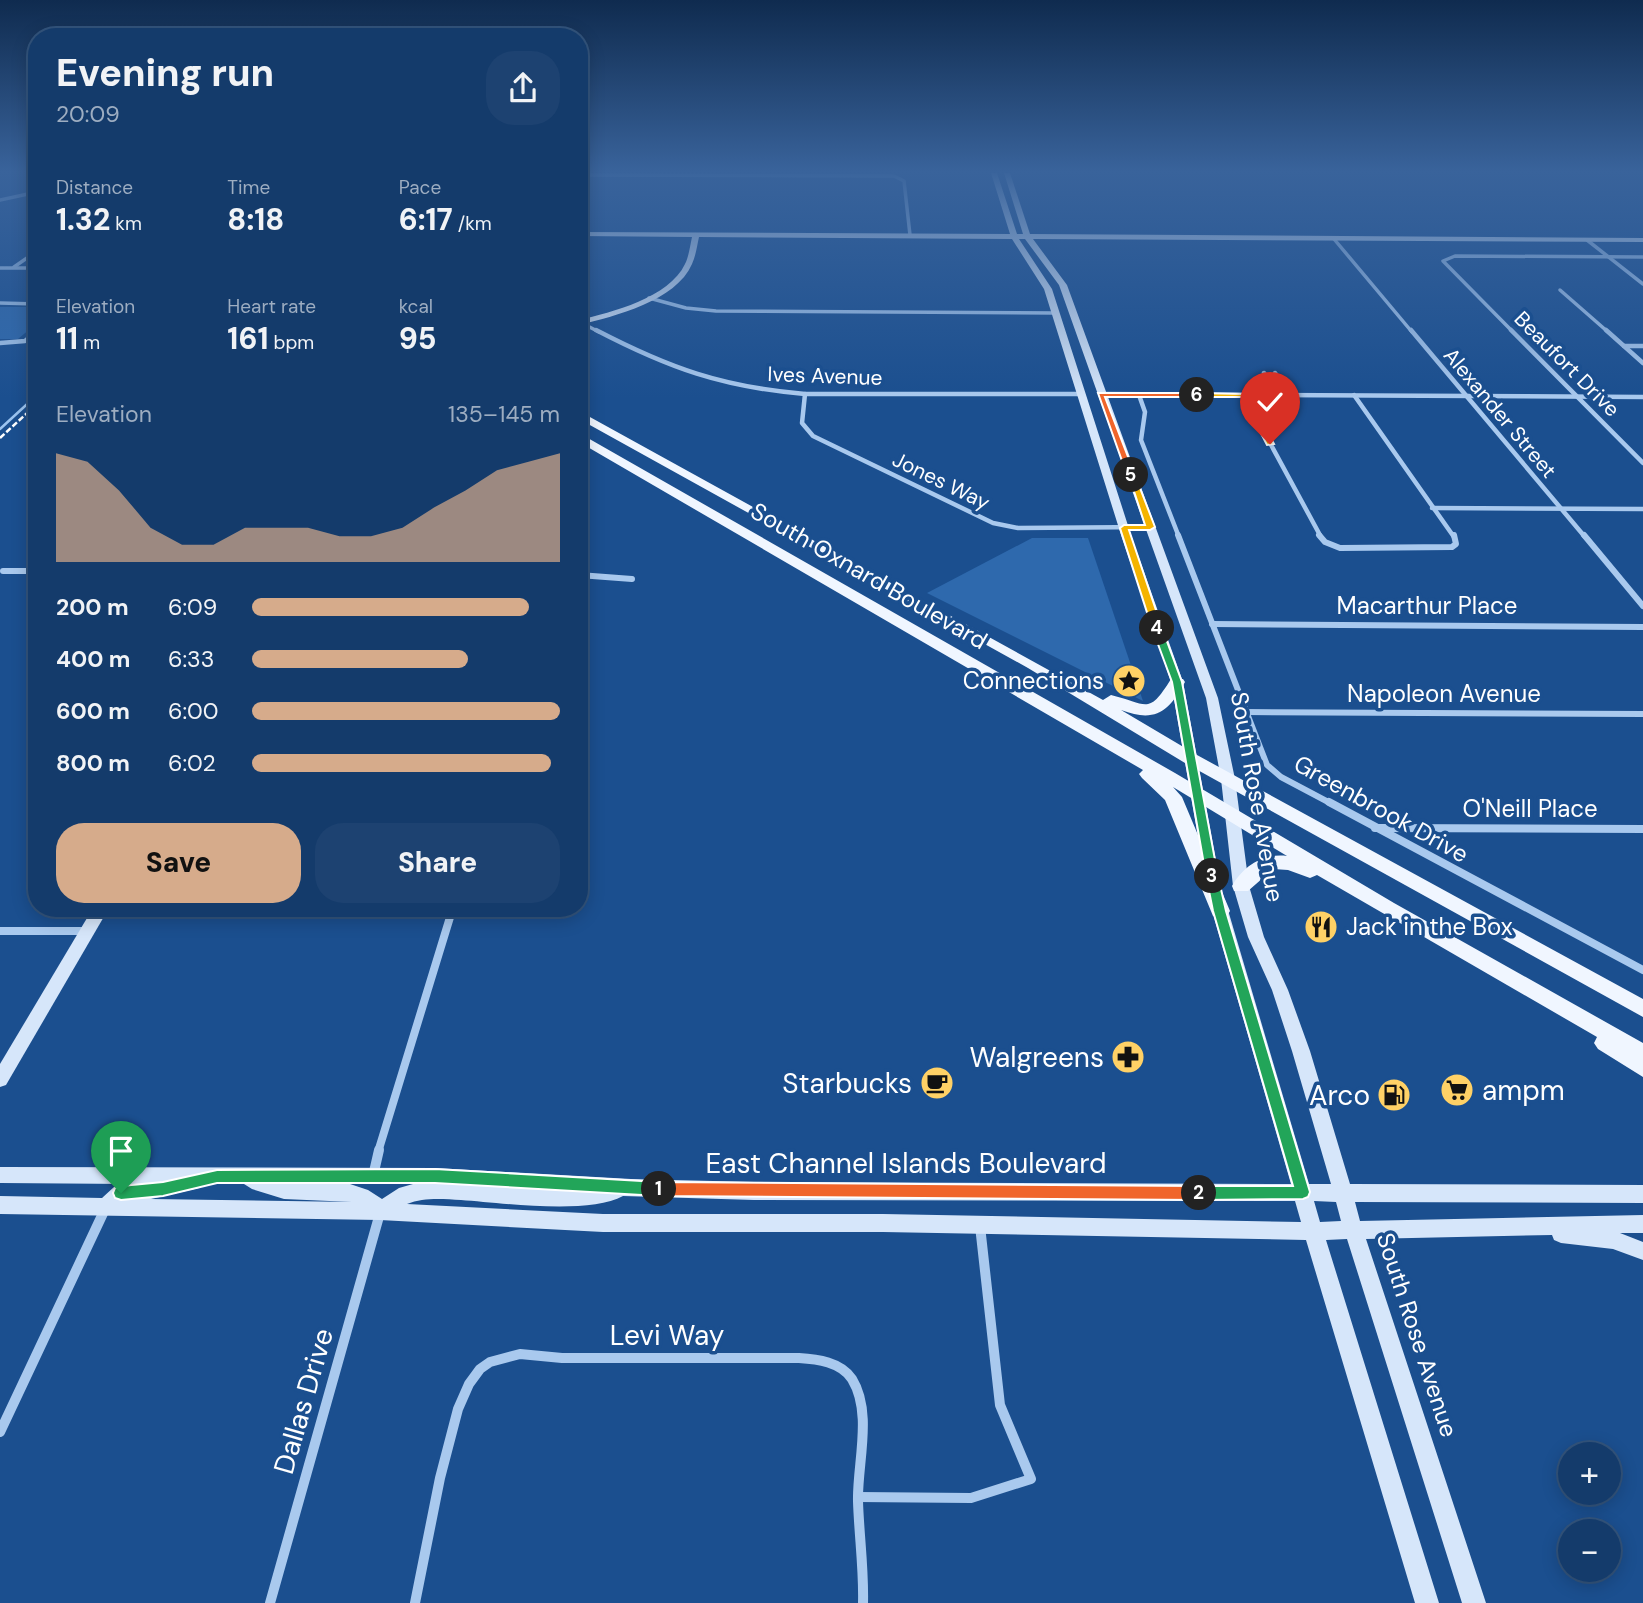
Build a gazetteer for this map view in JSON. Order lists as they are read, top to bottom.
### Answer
{
  "streets": {
    "main road": ["South Oxnard Boulevard", "South Rose Avenue", "East Channel Islands Boulevard"],
    "street": [
      "Beaufort Drive",
      "Ives Avenue",
      "Alexander Street",
      "Jones Way",
      "Macarthur Place",
      "Napoleon Avenue",
      "Greenbrook Drive",
      "O'Neill Place",
      "Levi Way",
      "Dallas Drive"
    ]
  },
  "crossings": [
    ["Ives Avenue", "Jones Way"],
    ["Jones Way", "South Rose Avenue"],
    ["South Oxnard Boulevard", "South Rose Avenue"],
    ["Macarthur Place", "Greenbrook Drive"],
    ["Napoleon Avenue", "Greenbrook Drive"],
    ["South Rose Avenue", "East Channel Islands Boulevard"],
    ["Greenbrook Drive", "O'Neill Place"]
  ],
  "places": {
    "place": ["Connections"],
    "restaurant": ["Jack in the Box"],
    "pharmacy": ["Walgreens"],
    "cafe": ["Starbucks"],
    "supermarket": ["ampm"],
    "fuel station": ["Arco"]
  },
  "page": {
    "heading": ["Evening run", "20:09"],
    "stats": [
      ["Distance", "1.32 km"],
      ["Time", "8:18"],
      ["Pace", "6:17 /km"],
      ["Elevation", "11 m"],
      ["Heart rate", "161 bpm"],
      ["kcal", "95"]
    ],
    "pins": [
      "6",
      "5",
      "4",
      "3",
      "1",
      "2"
    ],
    "chart": ["Elevation", "135–145 m"],
    "list": [
      {
        "name": "200 m",
        "note": "6:09"
      },
      {
        "name": "400 m",
        "note": "6:33"
      },
      {
        "name": "600 m",
        "note": "6:00"
      },
      {
        "name": "800 m",
        "note": "6:02"
      }
    ],
    "buttons": ["Save", "Share"],
    "map_buttons": ["+", "−"]
  }
}
